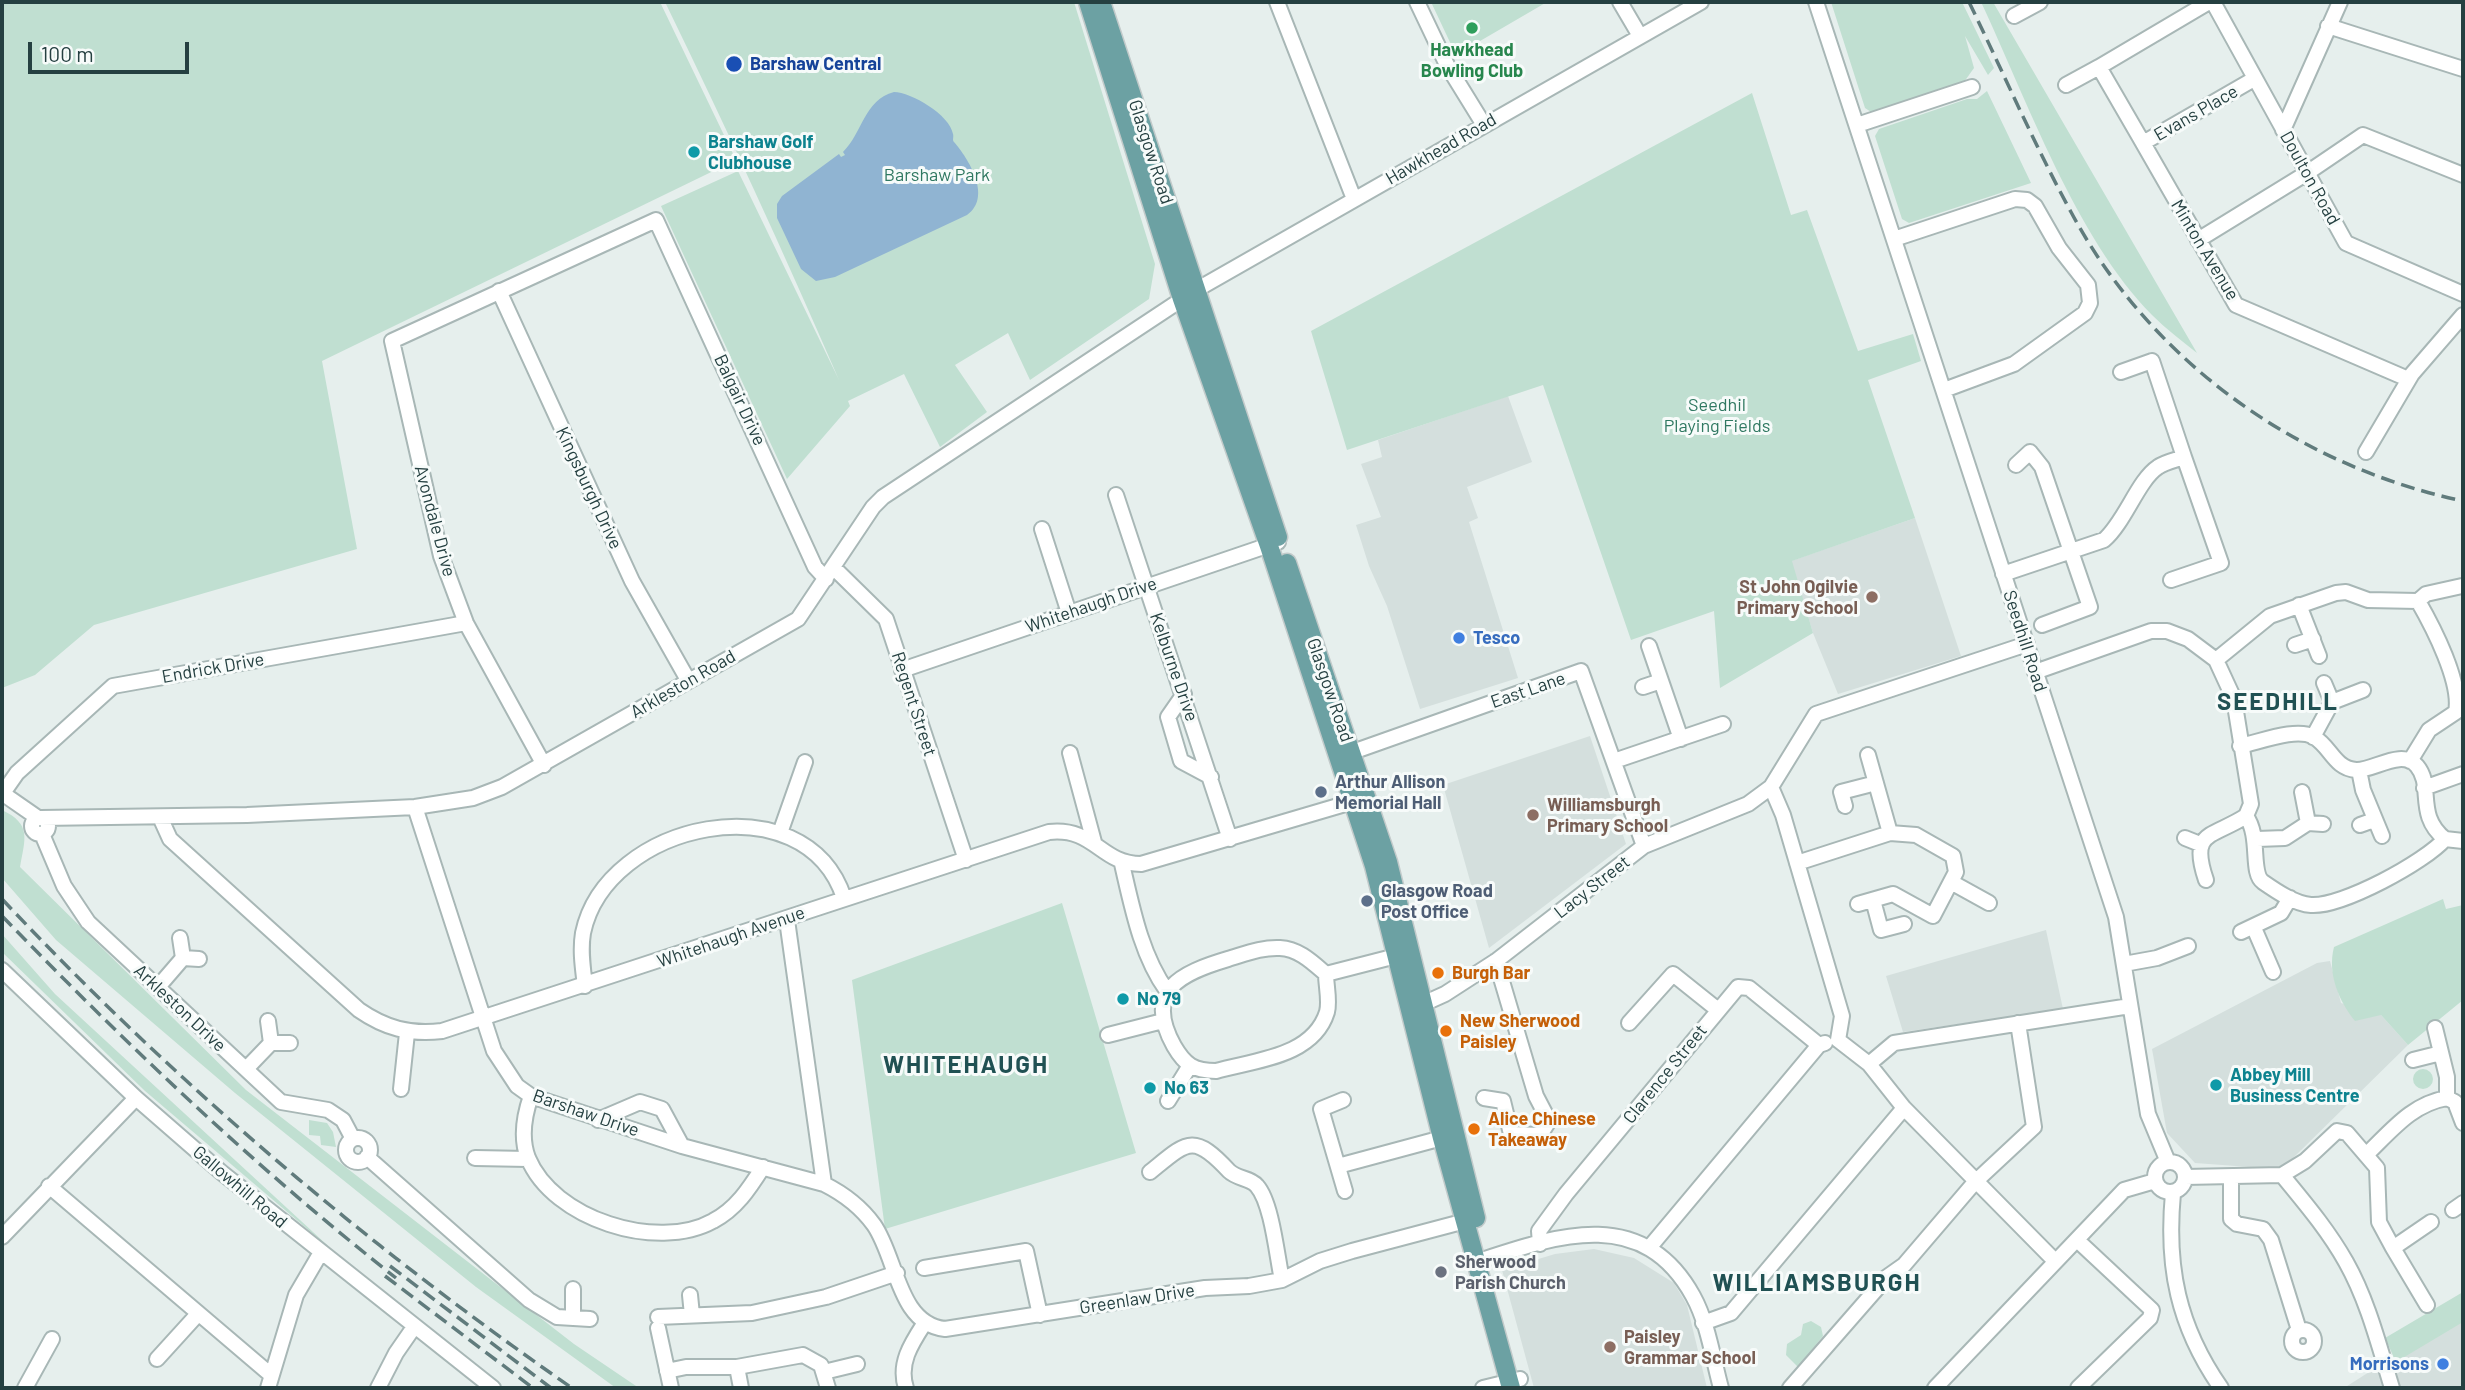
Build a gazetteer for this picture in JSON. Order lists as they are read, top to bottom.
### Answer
{
  "streets": {
    "main road": ["Glasgow Road"],
    "street": [
      "Evans Place",
      "Hawkhead Road",
      "Doulton Road",
      "Minton Avenue",
      "Balgair Drive",
      "Kingsburgh Drive",
      "Avondale Drive",
      "Whitehaugh Drive",
      "Seedhill Road",
      "Kelburne Drive",
      "Endrick Drive",
      "Arkleston Road",
      "East Lane",
      "Regent Street",
      "Lacy Street",
      "Whitehaugh Avenue",
      "Arkleston Drive",
      "Clarence Street",
      "Barshaw Drive",
      "Gallowhill Road",
      "Greenlaw Drive"
    ]
  },
  "crossings": [
    ["Evans Place", "Doulton Road"],
    ["Evans Place", "Minton Avenue"],
    ["Hawkhead Road", "Glasgow Road"],
    ["Hawkhead Road", "Arkleston Road"],
    ["Glasgow Road", "Whitehaugh Drive"],
    ["Glasgow Road", "Arkleston Road"],
    ["Glasgow Road", "East Lane"],
    ["Glasgow Road", "Lacy Street"],
    ["Glasgow Road", "Greenlaw Drive"],
    ["Balgair Drive", "Kingsburgh Drive"],
    ["Balgair Drive", "Avondale Drive"],
    ["Balgair Drive", "Arkleston Road"],
    ["Balgair Drive", "Regent Street"],
    ["Kingsburgh Drive", "Avondale Drive"],
    ["Kingsburgh Drive", "Arkleston Road"],
    ["Avondale Drive", "Endrick Drive"],
    ["Avondale Drive", "Arkleston Road"],
    ["Whitehaugh Drive", "Kelburne Drive"],
    ["Whitehaugh Drive", "Regent Street"],
    ["Seedhill Road", "Lacy Street"],
    ["Endrick Drive", "Arkleston Road"],
    ["Arkleston Road", "Regent Street"],
    ["Arkleston Road", "Whitehaugh Avenue"],
    ["Arkleston Road", "Arkleston Drive"],
    ["Arkleston Road", "Barshaw Drive"],
    ["East Lane", "Lacy Street"],
    ["Regent Street", "Whitehaugh Avenue"],
    ["Whitehaugh Avenue", "Barshaw Drive"]
  ],
  "districts": ["SEEDHILL", "WHITEHAUGH", "WILLIAMSBURGH"],
  "parks": ["Barshaw Park", "Seedhil Playing Fields"],
  "places": [
    "Hawkhead Bowling Club",
    "Barshaw Central",
    "Barshaw Golf Clubhouse",
    "St John Ogilvie Primary School",
    "Tesco",
    "Arthur Allison Memorial Hall",
    "Williamsburgh Primary School",
    "Glasgow Road Post Office",
    "Burgh Bar",
    "No 79",
    "New Sherwood Paisley",
    "Abbey Mill Business Centre",
    "No 63",
    "Alice Chinese Takeaway",
    "Sherwood Parish Church",
    "Paisley Grammar School",
    "Morrisons"
  ],
  "scale_bar": "100 m"
}
